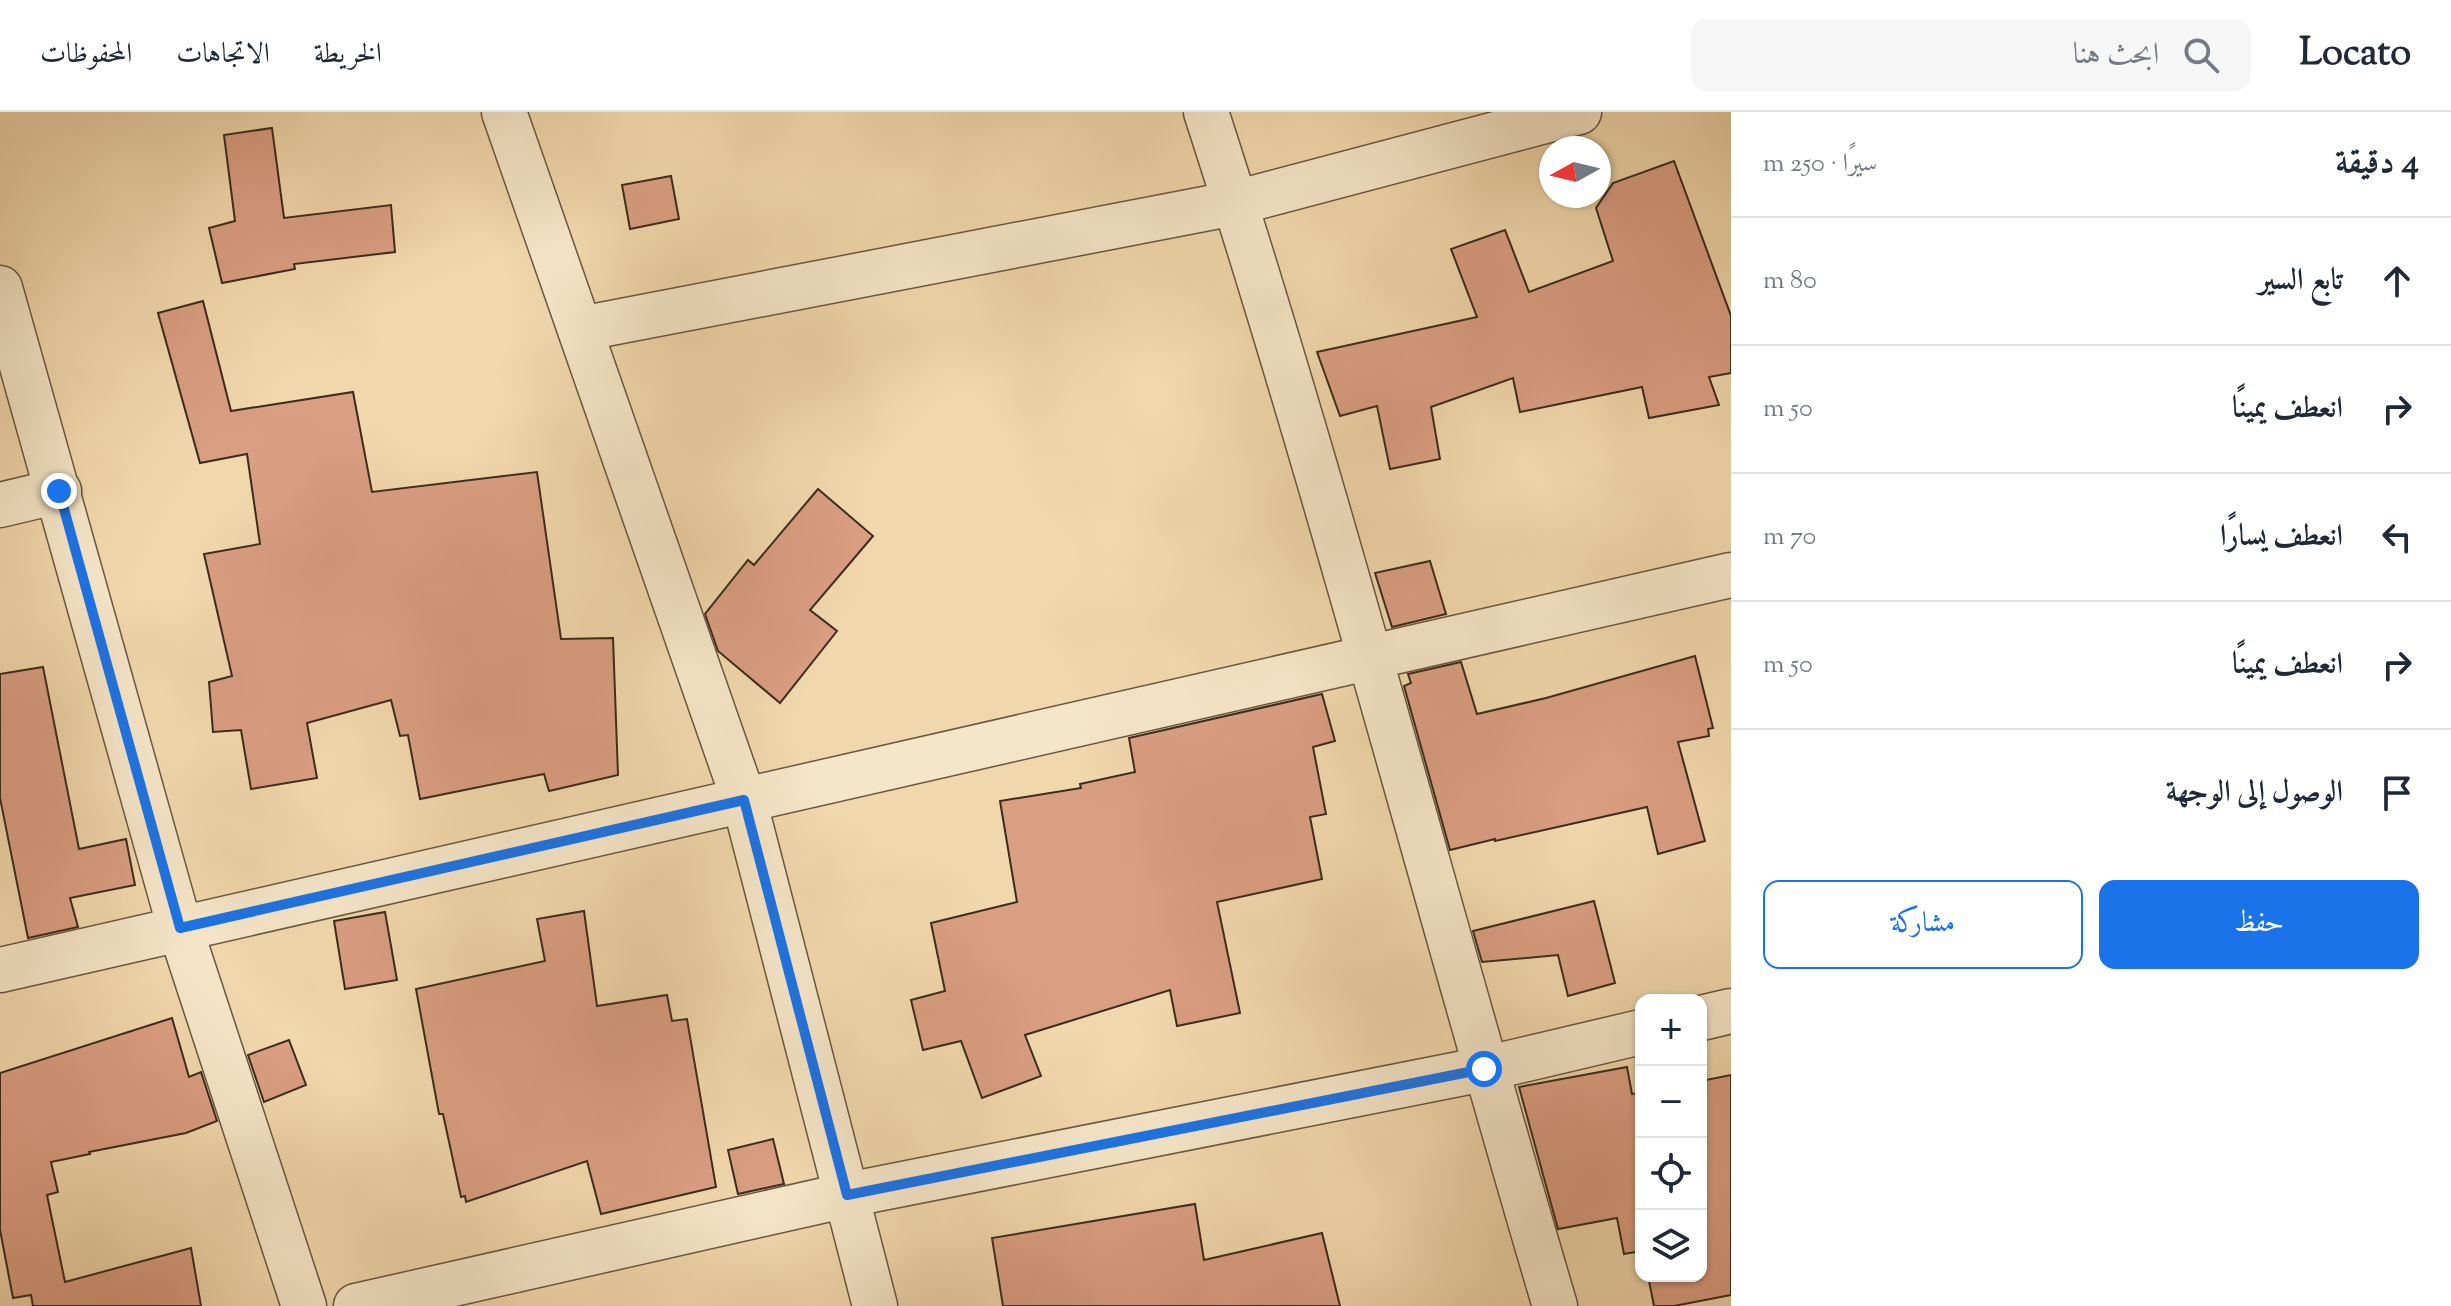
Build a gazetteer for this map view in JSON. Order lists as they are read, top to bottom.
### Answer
{
  "north": "left",
  "page": {
    "header": "Locato",
    "search": "ابحث هنا",
    "nav": ["الخريطة", "الاتجاهات", "المحفوظات"],
    "heading": ["4 دقيقة", "سيرًا · 250 m"],
    "list": [
      ["تابع السير", "80 m"],
      ["انعطف يمينًا", "50 m"],
      ["انعطف يسارًا", "70 m"],
      ["انعطف يمينًا", "50 m"],
      "الوصول إلى الوجهة"
    ],
    "buttons": ["حفظ", "مشاركة"],
    "map_buttons": ["+", "−"]
  }
}
